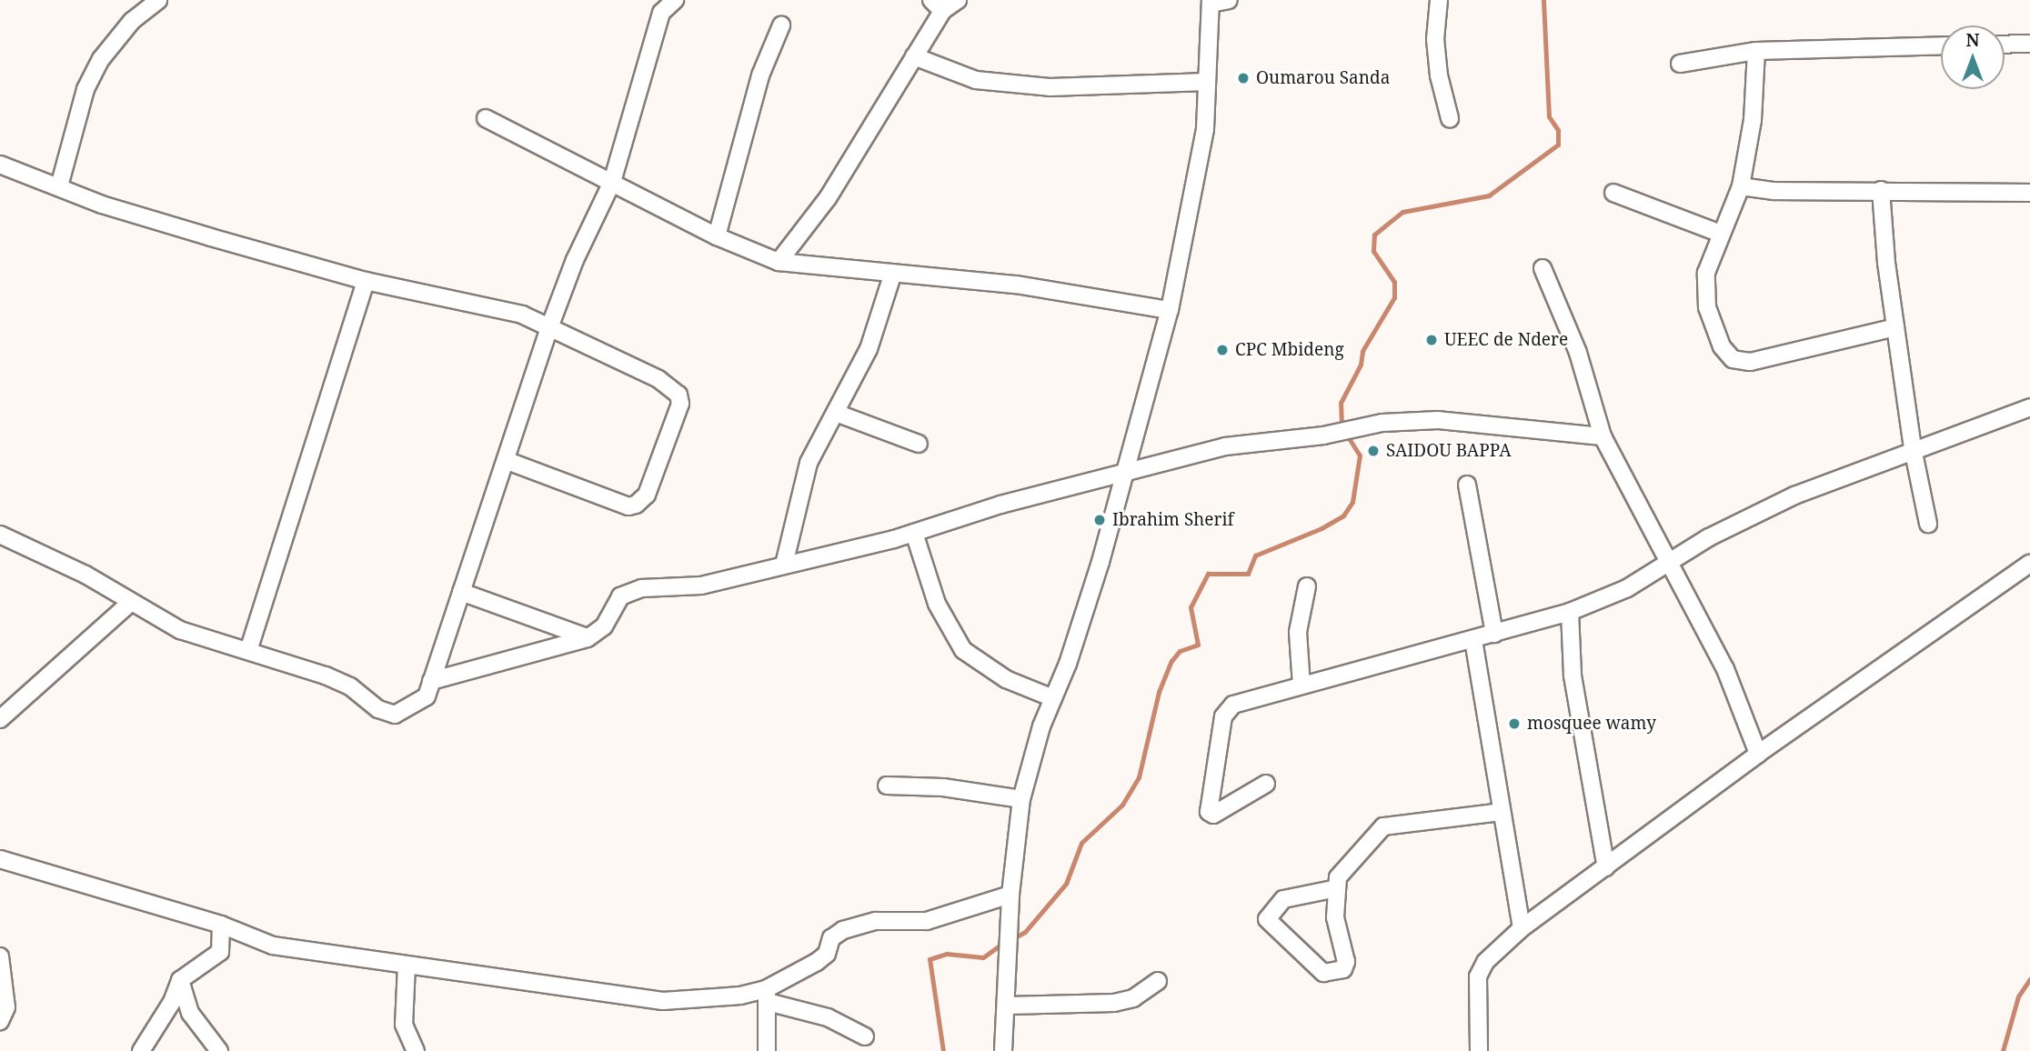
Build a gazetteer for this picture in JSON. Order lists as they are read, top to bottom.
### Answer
{
  "places": [
    "Oumarou Sanda",
    "UEEC de Ndere",
    "CPC Mbideng",
    "SAIDOU BAPPA",
    "Ibrahim Sherif",
    "mosquee wamy"
  ],
  "north": "top"
}
